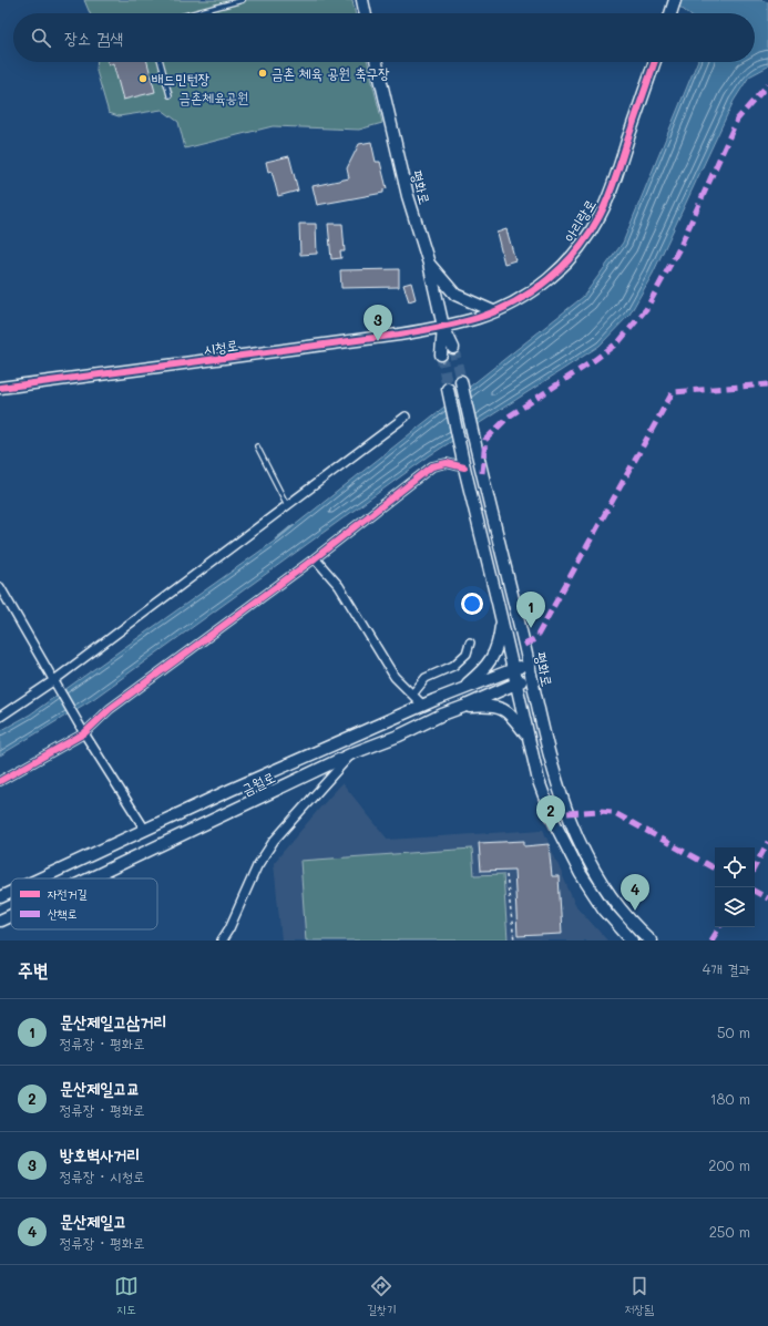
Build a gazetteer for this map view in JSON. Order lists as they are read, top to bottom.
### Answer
{
  "streets": {
    "main road": [
      "평화로",
      "아리랑로",
      "시청로",
      "금월로"
    ]
  },
  "crossings": [
    ["평화로", "아리랑로"],
    ["평화로", "시청로"],
    ["평화로", "금월로"],
    ["아리랑로", "시청로"]
  ],
  "parks": ["금촌체육공원"],
  "places": ["금촌 체육 공원 축구장", "배드민턴장"],
  "legend": ["자전거길", "산책로"],
  "page": {
    "search": "장소 검색",
    "pins": [
      "3",
      "1",
      "2",
      "4"
    ],
    "heading": ["주변", "4개 결과"],
    "list": [
      {
        "mark": "1",
        "name": "문산제일고삼거리",
        "note": "정류장 · 평화로",
        "value": "50 m"
      },
      {
        "mark": "2",
        "name": "문산제일고교",
        "note": "정류장 · 평화로",
        "value": "180 m"
      },
      {
        "mark": "3",
        "name": "방호벽사거리",
        "note": "정류장 · 시청로",
        "value": "200 m"
      },
      {
        "mark": "4",
        "name": "문산제일고",
        "note": "정류장 · 평화로",
        "value": "250 m"
      }
    ],
    "nav": ["지도", "길찾기", "저장됨"]
  }
}
